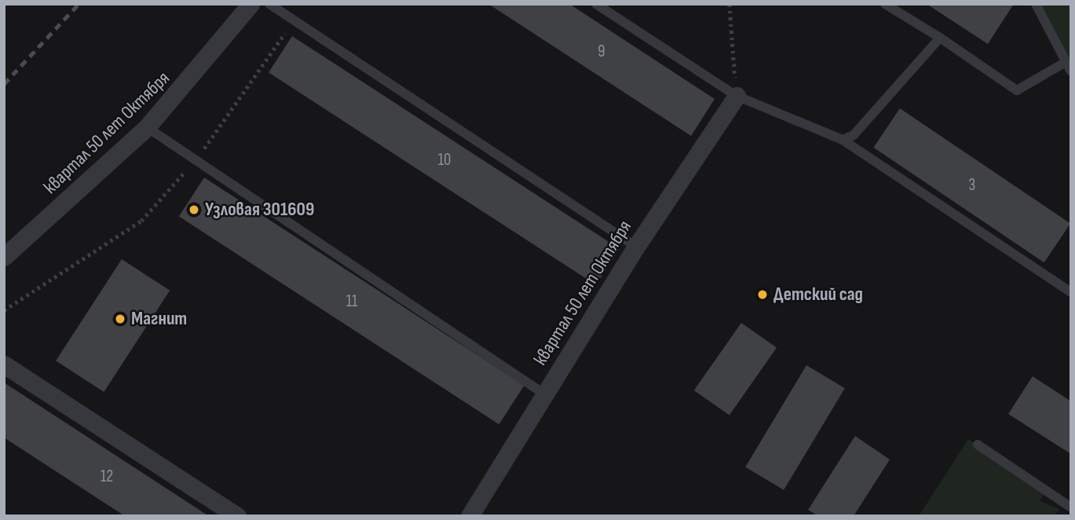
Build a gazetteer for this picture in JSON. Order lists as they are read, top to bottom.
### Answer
{
  "streets": {
    "street": ["квартал 50 лет Октября"]
  },
  "places": ["Узловая 301609", "Детский сад", "Магнит"],
  "house_numbers": [
    "9",
    "10",
    "3",
    "11",
    "12"
  ]
}
